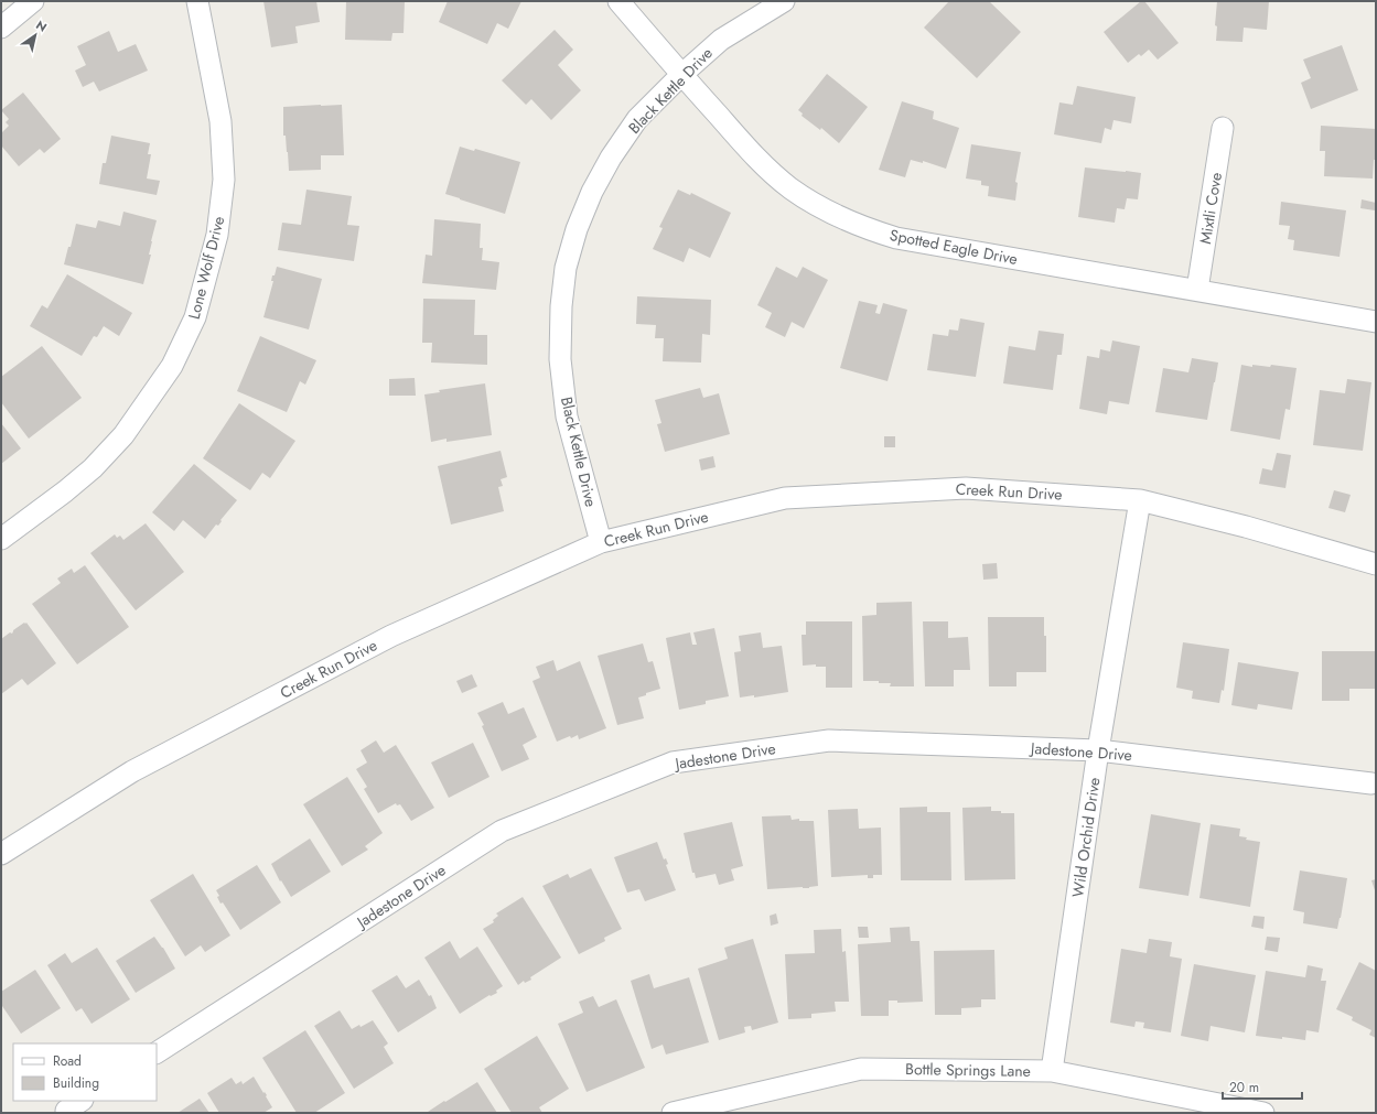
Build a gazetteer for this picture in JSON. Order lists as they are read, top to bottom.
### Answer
{
  "streets": {
    "street": [
      "Black Kettle Drive",
      "Mixtli Cove",
      "Spotted Eagle Drive",
      "Lone Wolf Drive",
      "Creek Run Drive",
      "Jadestone Drive",
      "Wild Orchid Drive",
      "Bottle Springs Lane"
    ]
  },
  "crossings": [
    ["Black Kettle Drive", "Spotted Eagle Drive"],
    ["Black Kettle Drive", "Creek Run Drive"],
    ["Mixtli Cove", "Spotted Eagle Drive"],
    ["Creek Run Drive", "Wild Orchid Drive"],
    ["Jadestone Drive", "Wild Orchid Drive"],
    ["Wild Orchid Drive", "Bottle Springs Lane"]
  ],
  "legend": ["Road", "Building"],
  "scale_bar": "20 m",
  "north": "top right"
}
